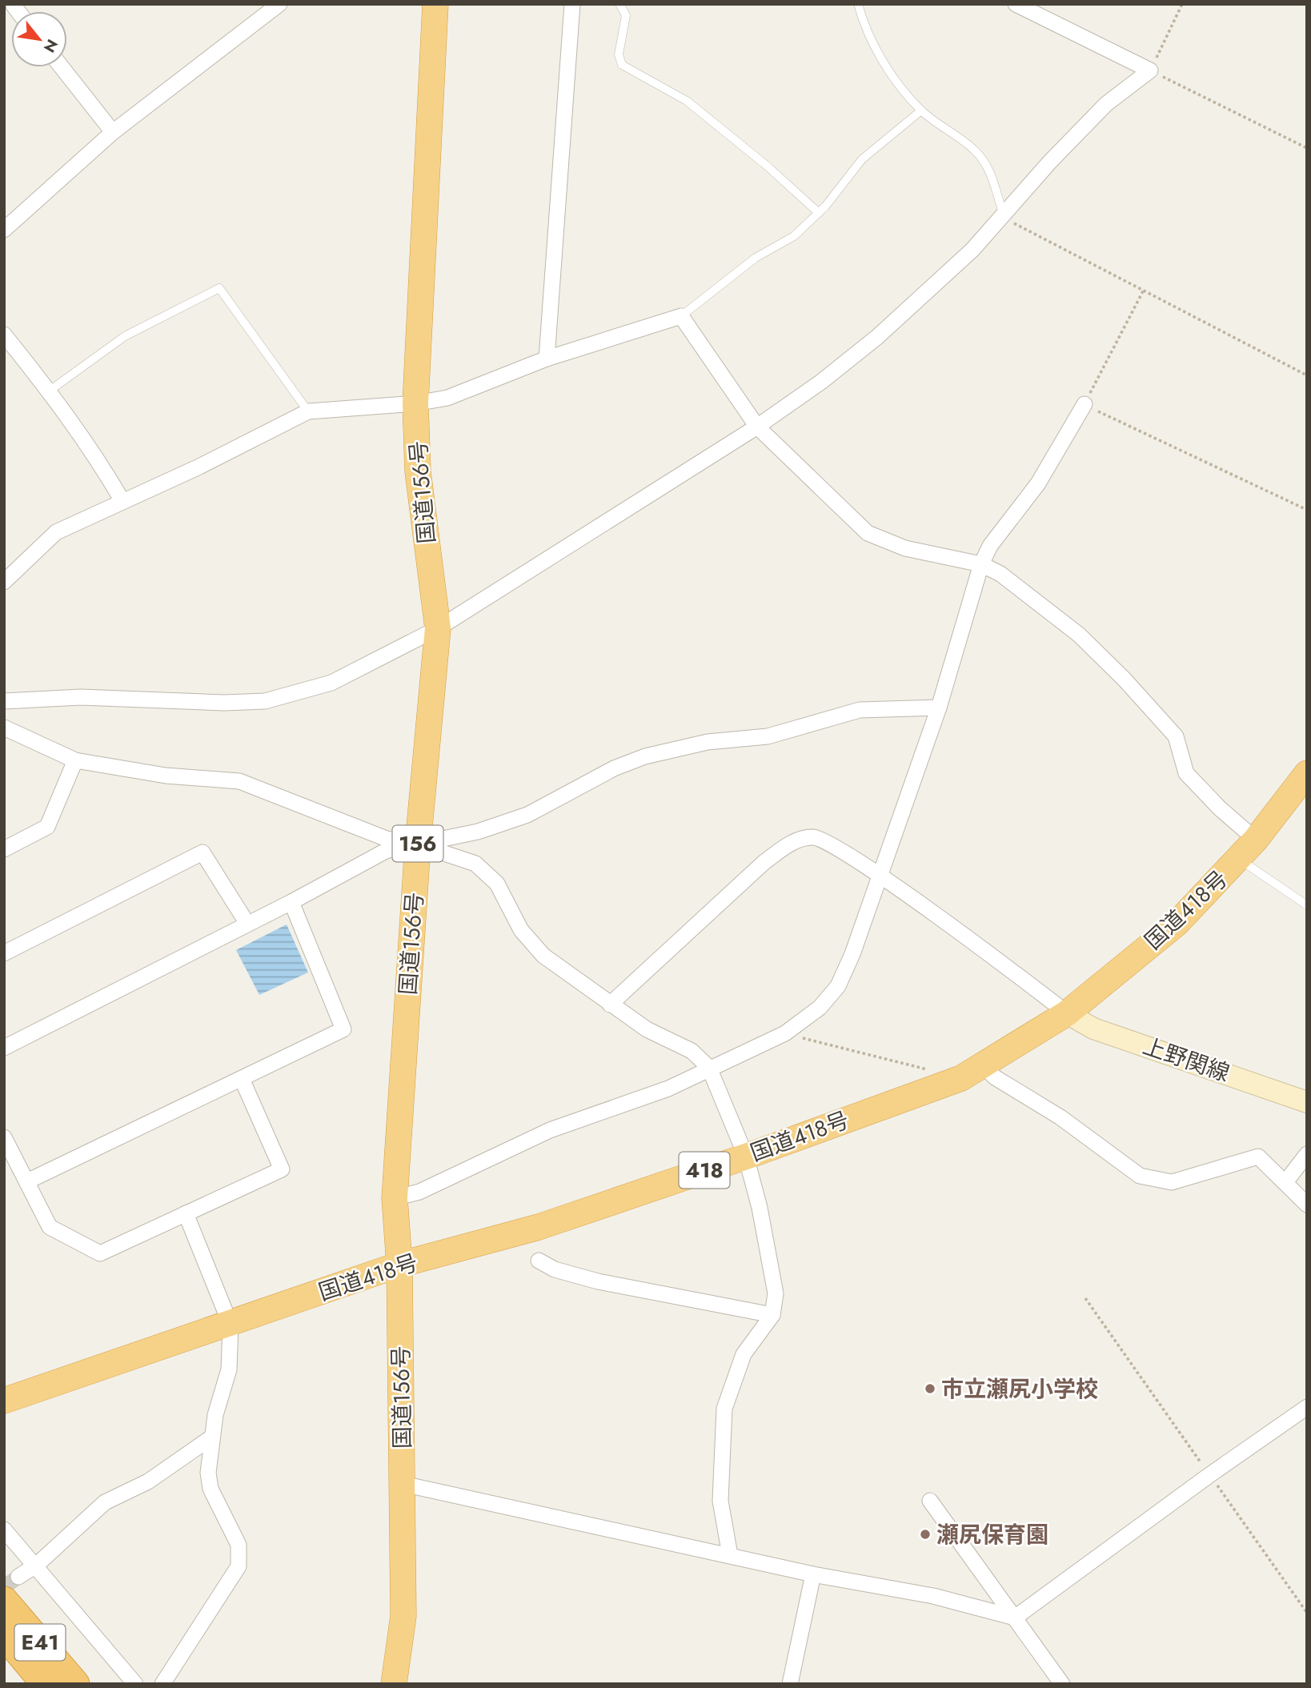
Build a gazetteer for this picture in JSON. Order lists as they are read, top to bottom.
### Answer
{
  "streets": {
    "highway": [
      "国道156号",
      "156",
      "国道418号",
      "418",
      "E41"
    ],
    "main road": ["上野関線"]
  },
  "crossings": [
    ["国道156号", "国道418号"],
    ["国道418号", "上野関線"]
  ],
  "places": ["市立瀬尻小学校", "瀬尻保育園"],
  "north": "bottom right"
}
